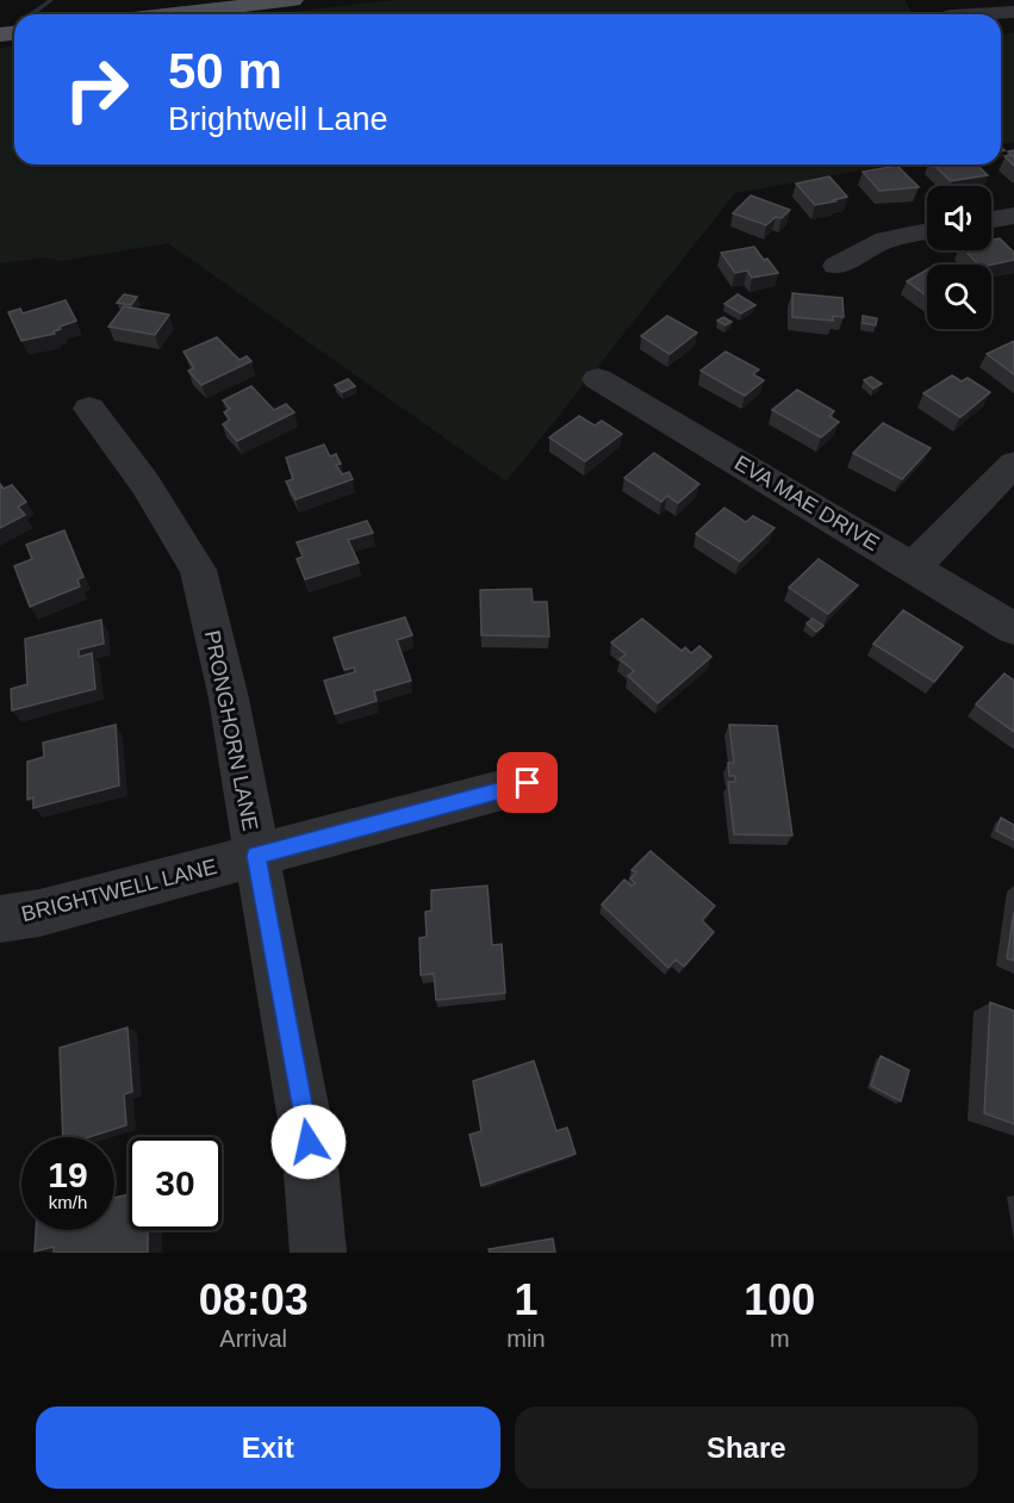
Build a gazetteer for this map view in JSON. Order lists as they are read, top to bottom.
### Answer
{
  "streets": {
    "street": ["EVA MAE DRIVE", "PRONGHORN LANE", "BRIGHTWELL LANE"]
  },
  "crossings": [
    ["PRONGHORN LANE", "BRIGHTWELL LANE"]
  ],
  "page": {
    "turn": ["50 m", "Brightwell Lane"],
    "speed": "19 km/h",
    "limit": "30",
    "eta": [
      "08:03",
      "Arrival",
      "1",
      "min",
      "100",
      "m"
    ],
    "buttons": ["Exit", "Share"]
  }
}
